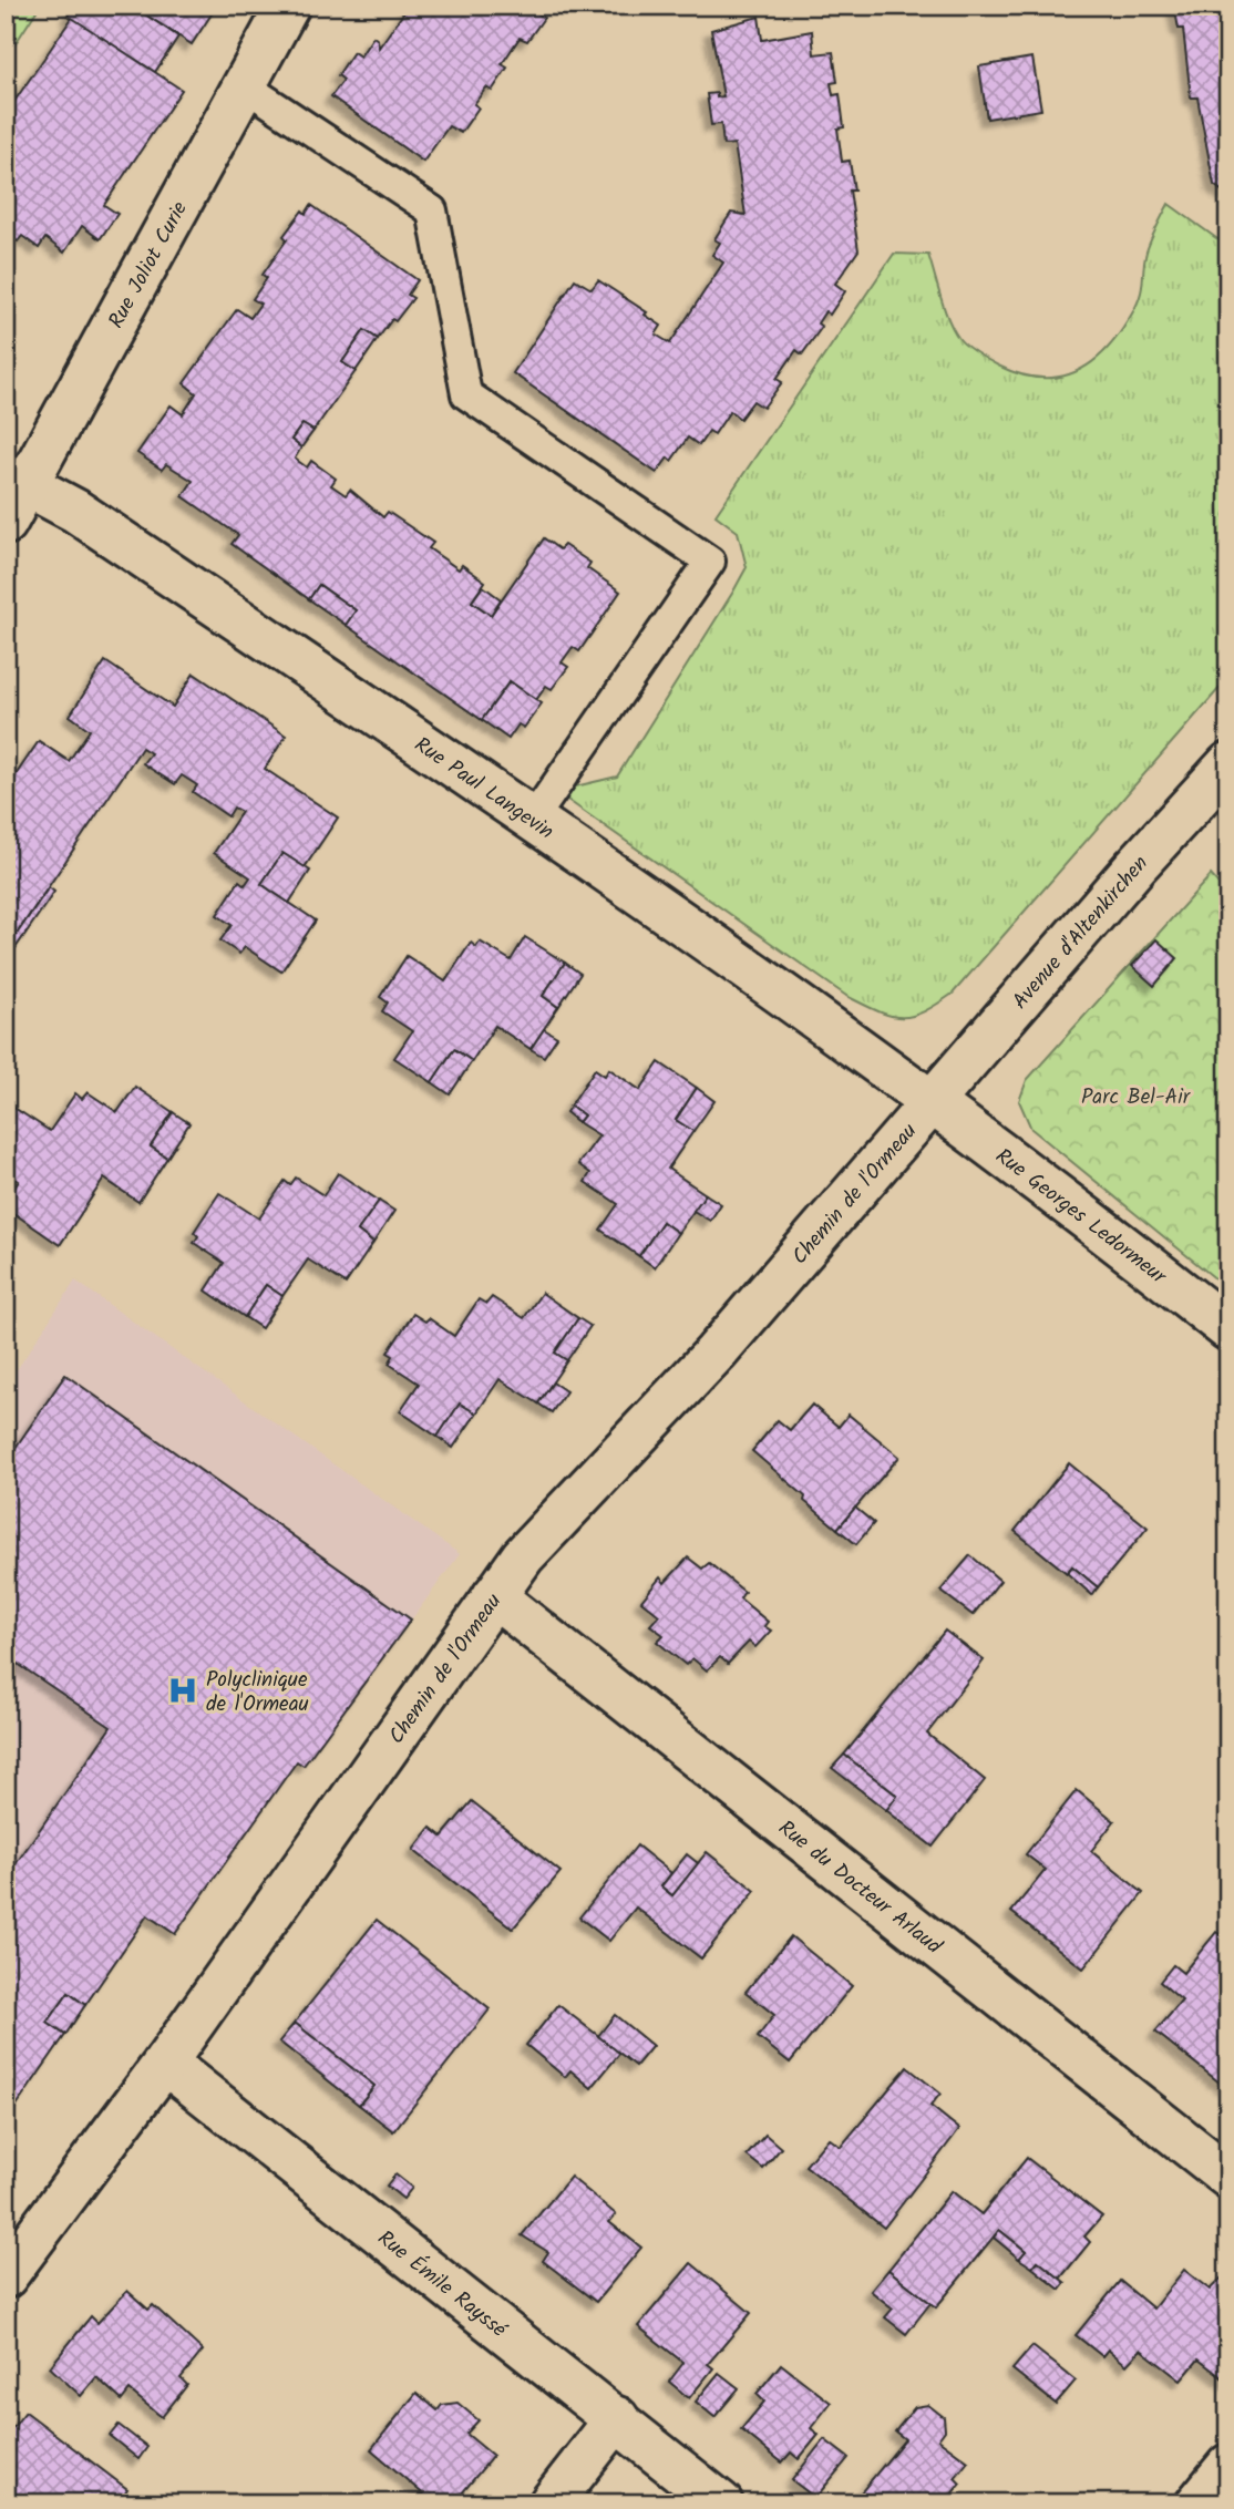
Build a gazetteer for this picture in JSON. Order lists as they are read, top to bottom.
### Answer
{
  "streets": {
    "street": [
      "Rue Joliot Curie",
      "Rue Paul Langevin",
      "Avenue d'Altenkirchen",
      "Chemin de l'Ormeau",
      "Rue Georges Ledormeur",
      "Rue du Docteur Arlaud",
      "Rue Émile Rayssé"
    ]
  },
  "crossings": [
    ["Rue Joliot Curie", "Rue Paul Langevin"],
    ["Rue Paul Langevin", "Avenue d'Altenkirchen"],
    ["Rue Paul Langevin", "Chemin de l'Ormeau"],
    ["Rue Paul Langevin", "Rue Georges Ledormeur"],
    ["Avenue d'Altenkirchen", "Chemin de l'Ormeau"],
    ["Avenue d'Altenkirchen", "Rue Georges Ledormeur"],
    ["Chemin de l'Ormeau", "Rue Georges Ledormeur"],
    ["Chemin de l'Ormeau", "Rue du Docteur Arlaud"],
    ["Chemin de l'Ormeau", "Rue Émile Rayssé"]
  ],
  "parks": ["Parc Bel-Air"],
  "places": {
    "hospital": ["Polyclinique de l'Ormeau"]
  }
}
